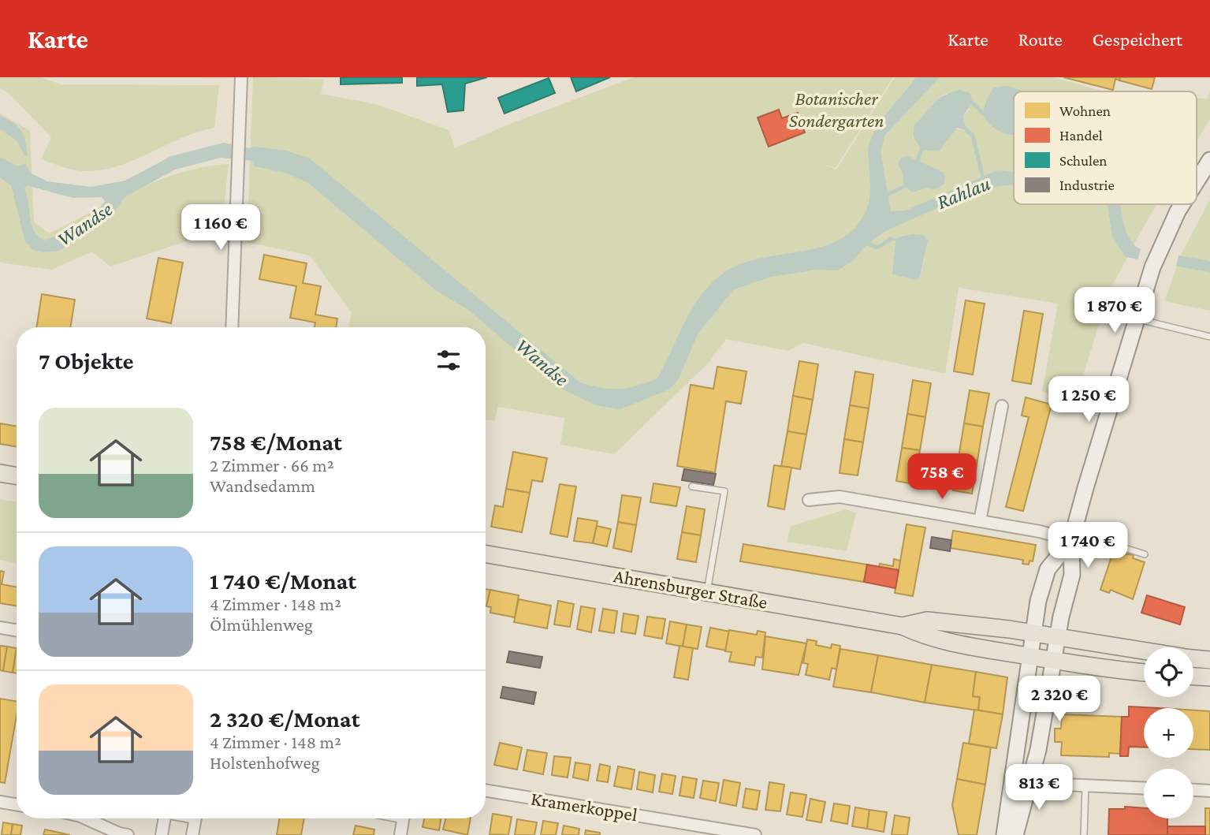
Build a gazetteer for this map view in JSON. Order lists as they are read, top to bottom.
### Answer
{
  "streets": {
    "main road": ["Ahrensburger Straße"],
    "street": ["Kramerkoppel"]
  },
  "water": ["Rahlau", "Wandse"],
  "parks": ["Botanischer Sondergarten"],
  "legend": [
    "Wohnen",
    "Handel",
    "Schulen",
    "Industrie"
  ],
  "page": {
    "header": "Karte",
    "nav": ["Karte", "Route", "Gespeichert"],
    "price": [
      "1 160 €",
      "1 870 €",
      "1 250 €",
      "758 €",
      "1 740 €",
      "2 320 €",
      "813 €"
    ],
    "heading": "7 Objekte",
    "list": [
      {
        "name": "758 €/Monat",
        "note": "2 Zimmer · 66 m² · Wandsedamm"
      },
      {
        "name": "1 740 €/Monat",
        "note": "4 Zimmer · 148 m² · Ölmühlenweg"
      },
      {
        "name": "2 320 €/Monat",
        "note": "4 Zimmer · 148 m² · Holstenhofweg"
      }
    ],
    "map_buttons": ["+", "−"]
  }
}
